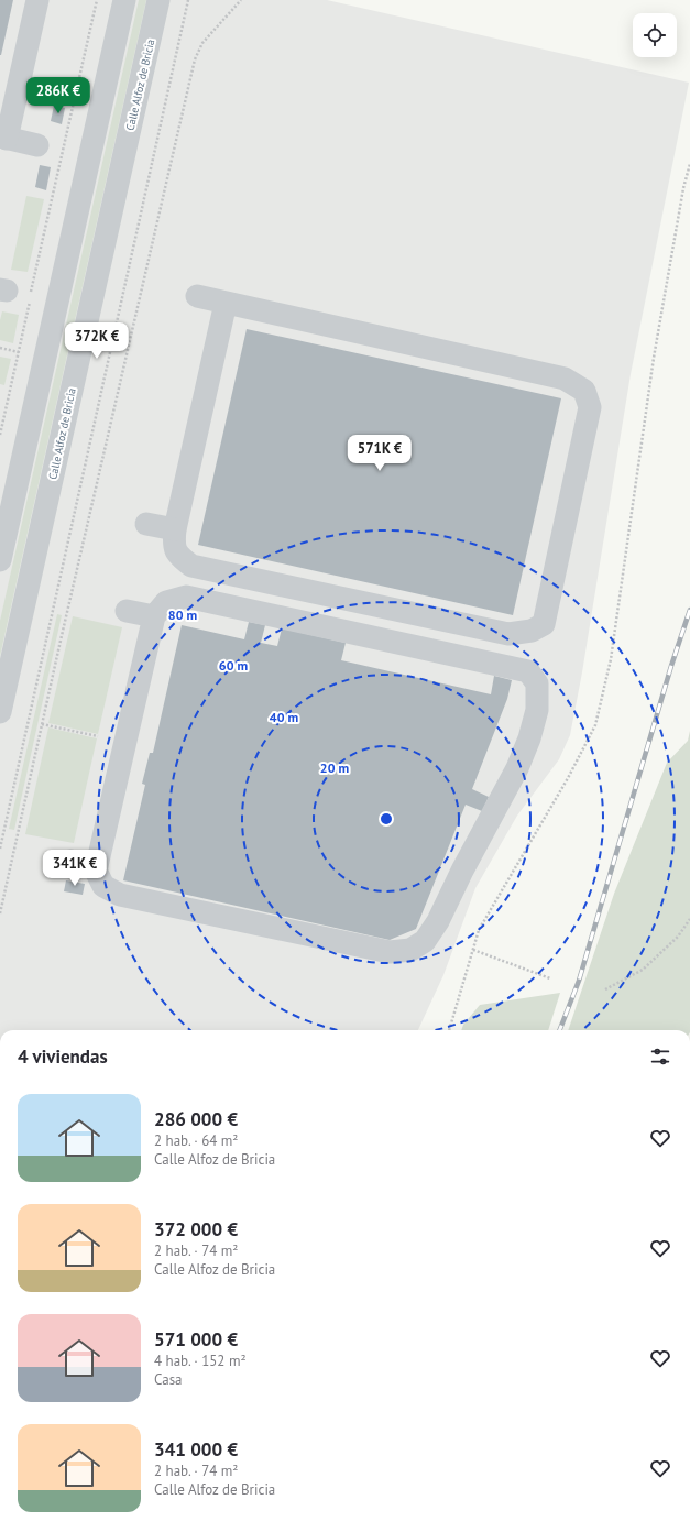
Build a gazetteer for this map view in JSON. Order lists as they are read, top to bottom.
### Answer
{
  "streets": {
    "street": ["Calle Alfoz de Bricia"]
  },
  "page": {
    "price": [
      "286K €",
      "372K €",
      "571K €",
      "341K €"
    ],
    "heading": "4 viviendas",
    "list": [
      {
        "name": "286 000 €",
        "note": "2 hab. · 64 m² · Calle Alfoz de Bricia"
      },
      {
        "name": "372 000 €",
        "note": "2 hab. · 74 m² · Calle Alfoz de Bricia"
      },
      {
        "name": "571 000 €",
        "note": "4 hab. · 152 m² · Casa"
      },
      {
        "name": "341 000 €",
        "note": "2 hab. · 74 m² · Calle Alfoz de Bricia"
      }
    ]
  },
  "rings": [
    "80 m",
    "60 m",
    "40 m",
    "20 m"
  ]
}
